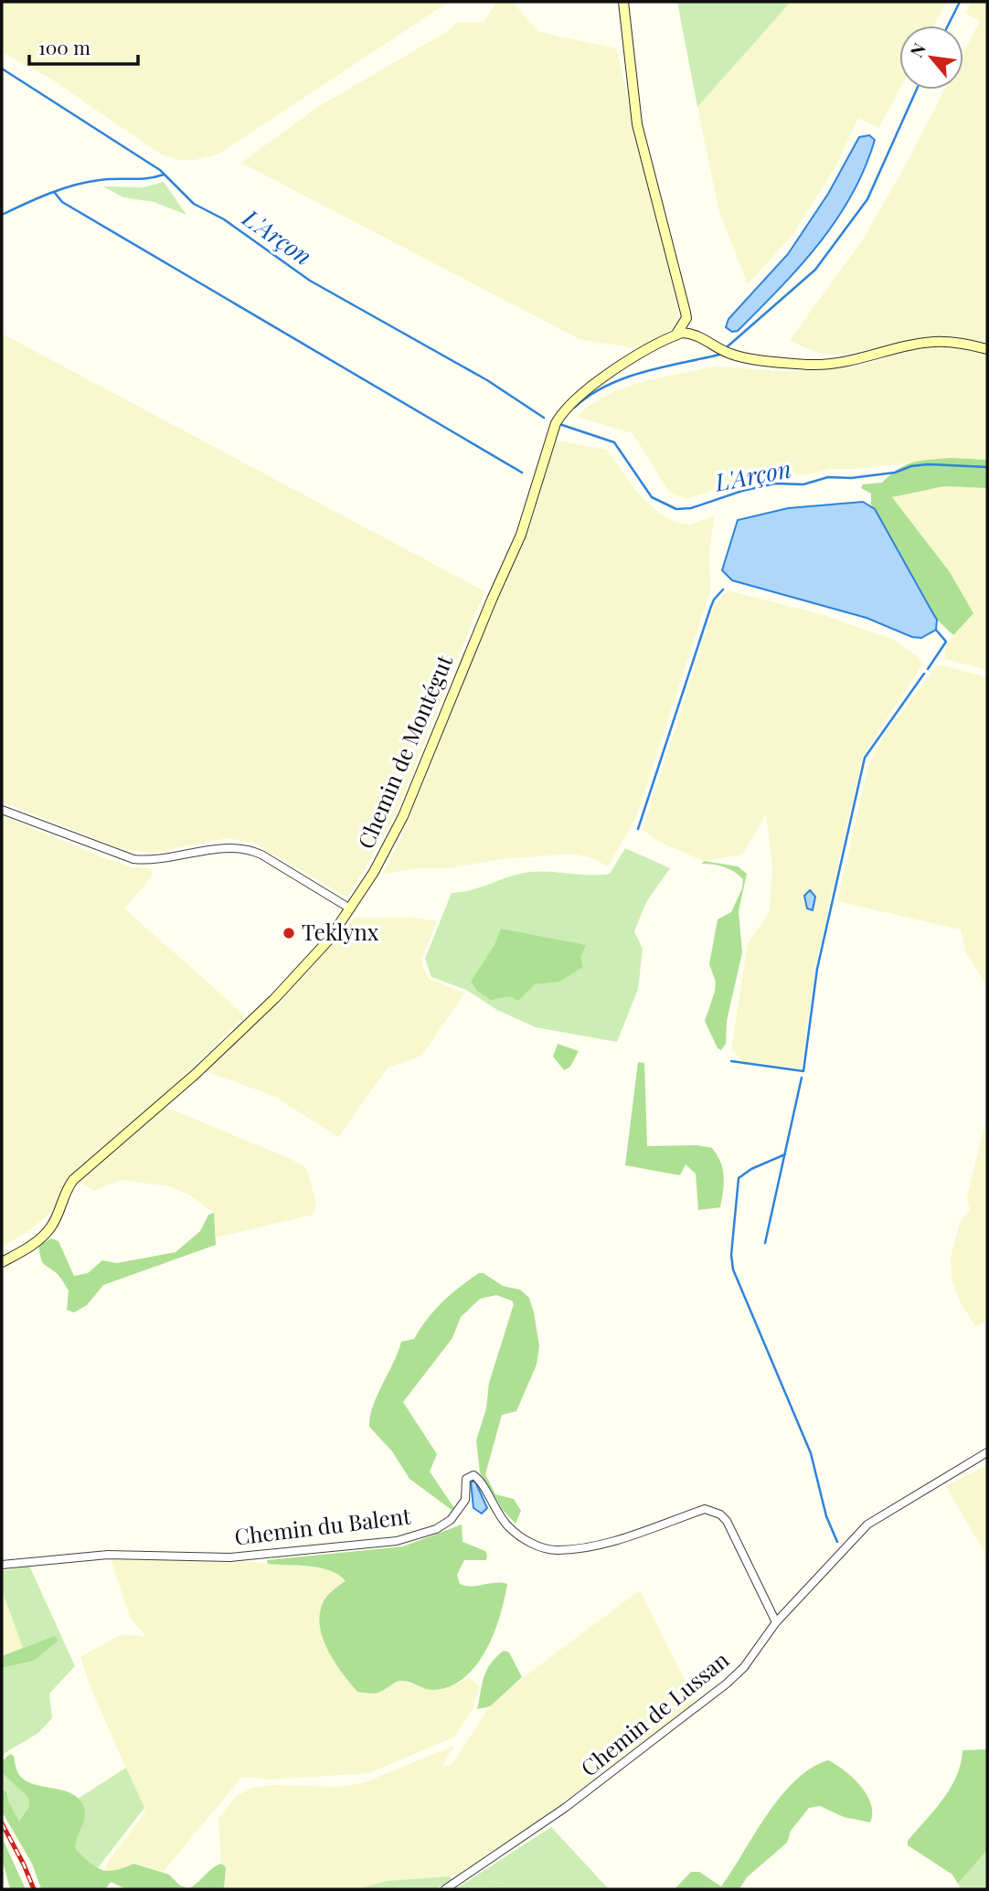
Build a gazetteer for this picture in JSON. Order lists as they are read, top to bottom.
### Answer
{
  "streets": {
    "street": ["Chemin de Montégut", "Chemin du Balent", "Chemin de Lussan"]
  },
  "crossings": [
    ["Chemin du Balent", "Chemin de Lussan"]
  ],
  "water": ["L'Arçon"],
  "places": ["Teklynx"],
  "scale_bar": "100 m",
  "north": "top left"
}
